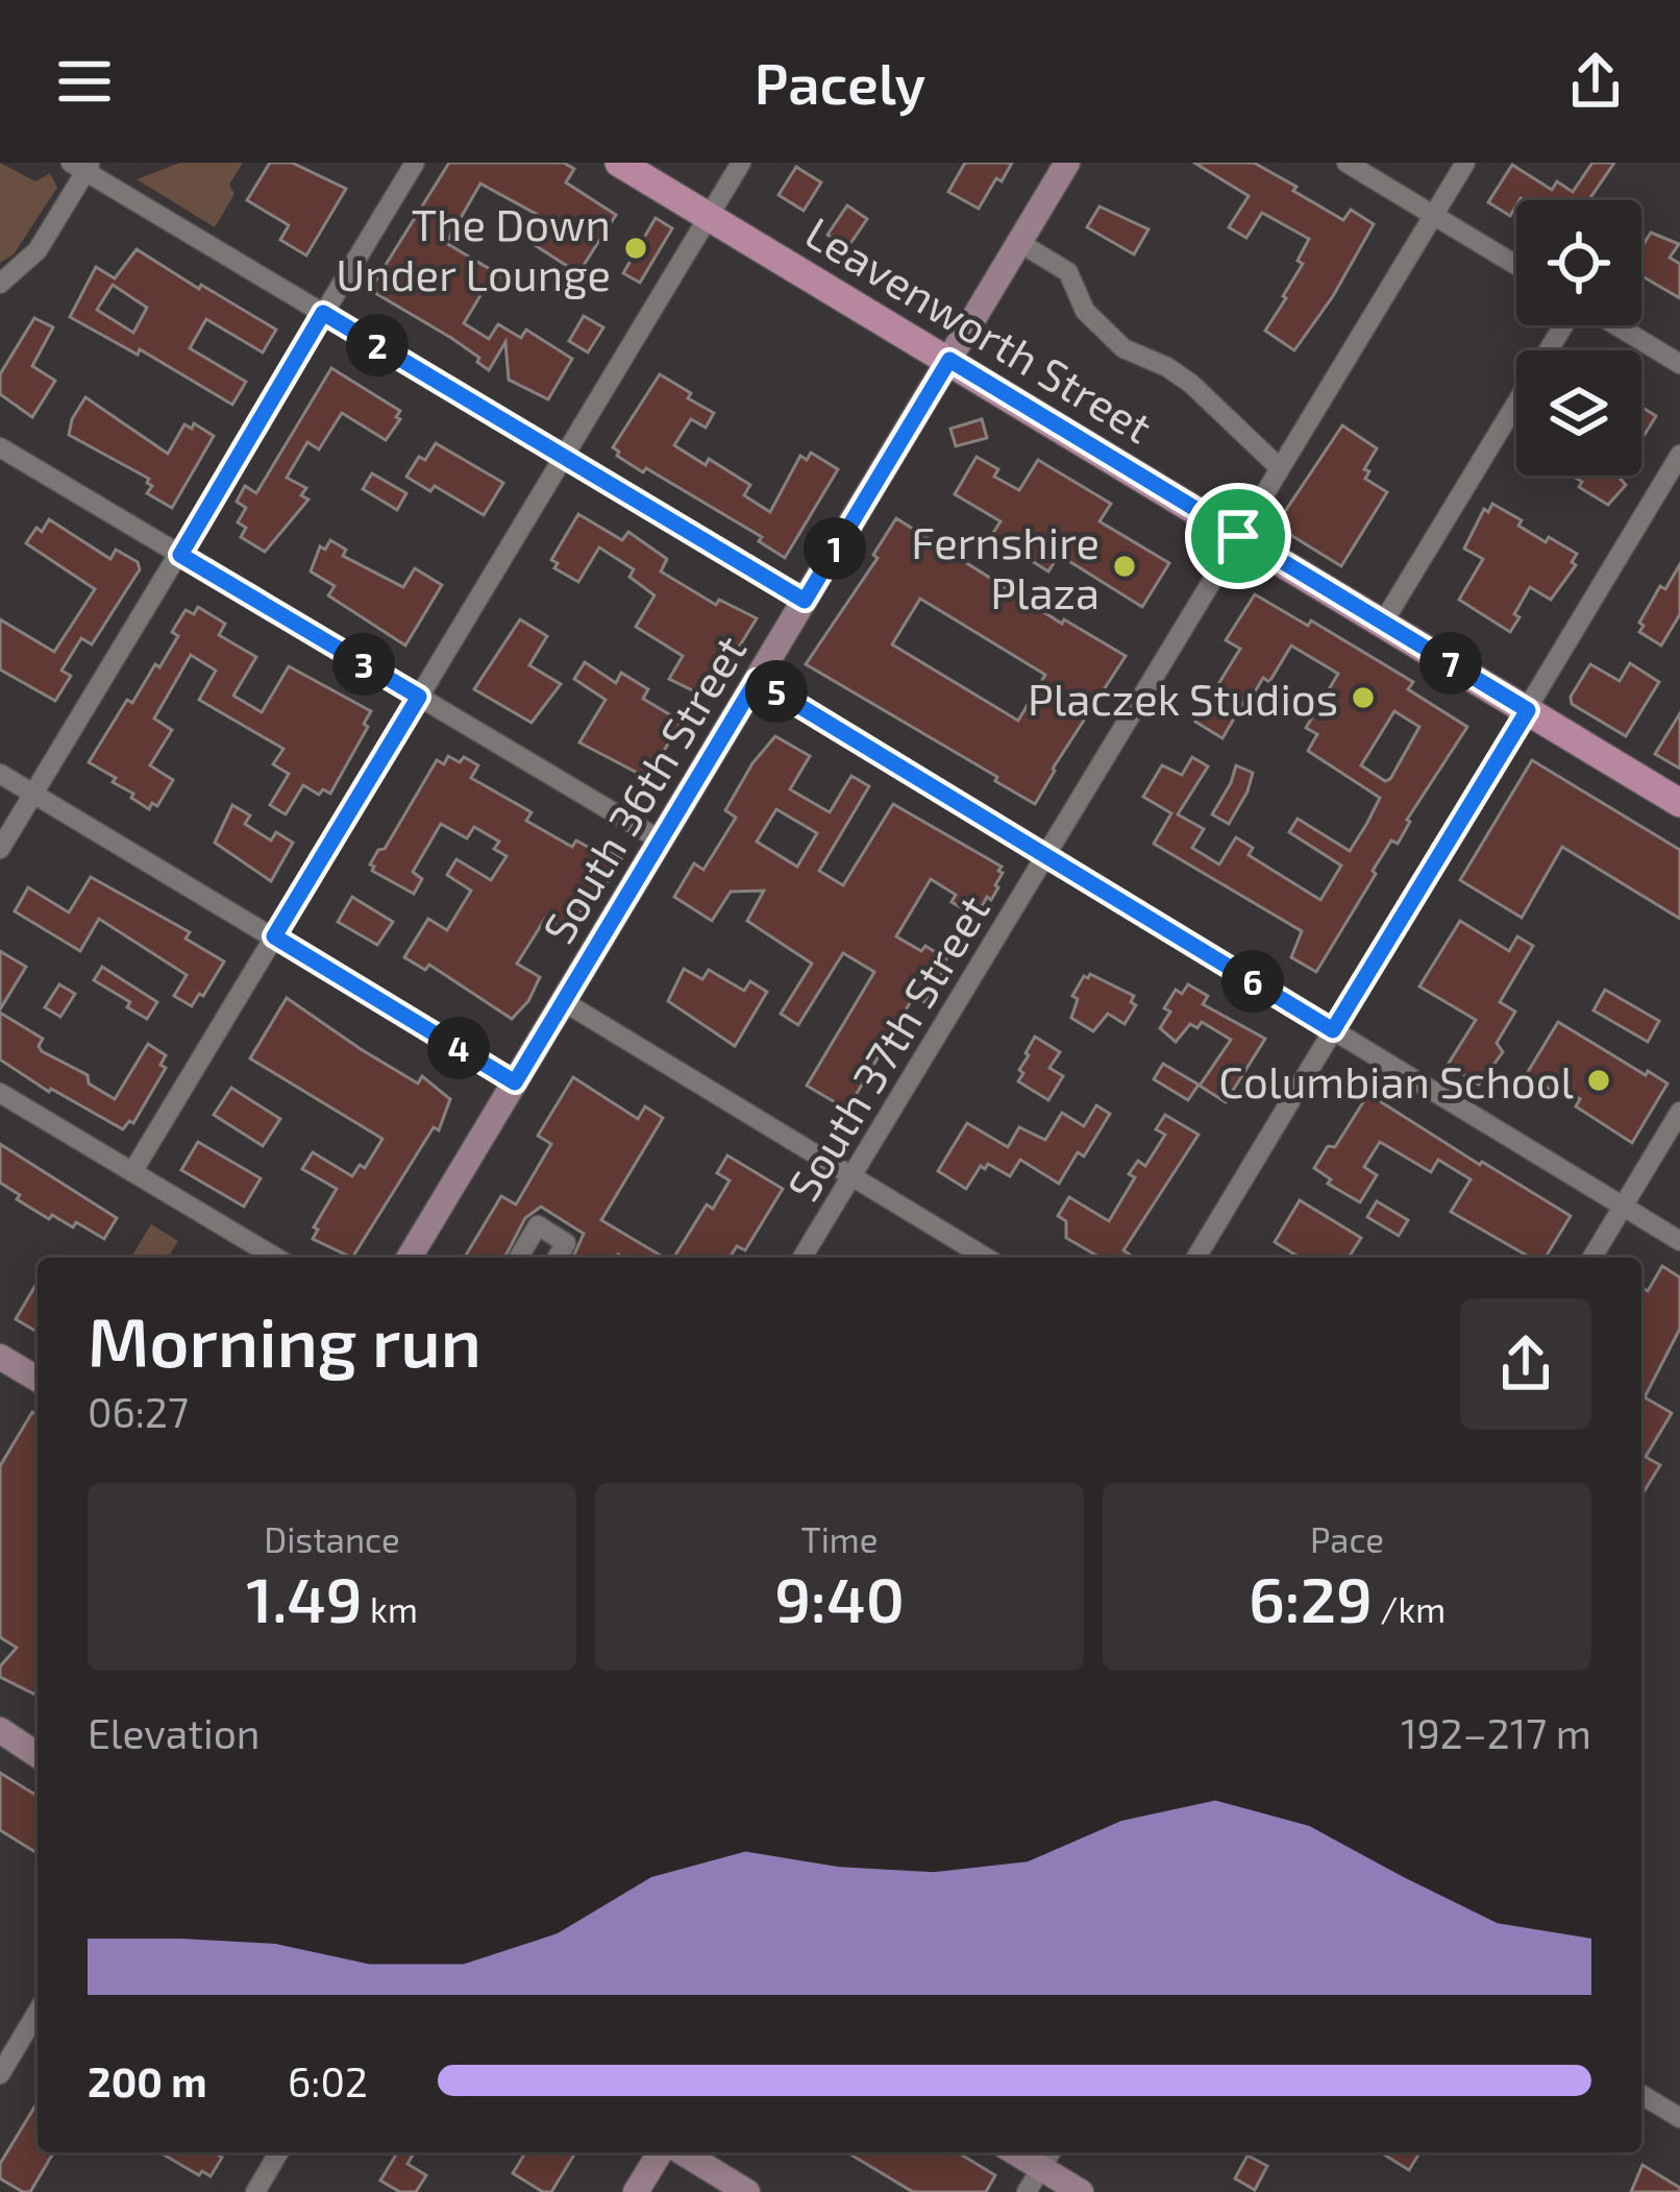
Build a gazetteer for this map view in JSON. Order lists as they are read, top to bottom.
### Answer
{
  "streets": {
    "main road": ["Leavenworth Street"],
    "street": ["South 36th Street", "South 37th Street"]
  },
  "crossings": [
    ["Leavenworth Street", "South 36th Street"],
    ["Leavenworth Street", "South 37th Street"]
  ],
  "places": [
    "The Down Under Lounge",
    "Fernshire Plaza",
    "Placzek Studios",
    "Columbian School"
  ],
  "page": {
    "header": "Pacely",
    "pins": [
      "2",
      "1",
      "7",
      "3",
      "5",
      "6",
      "4"
    ],
    "heading": ["Morning run", "06:27"],
    "stats": [
      ["Distance", "1.49 km"],
      ["Time", "9:40"],
      ["Pace", "6:29 /km"]
    ],
    "chart": ["Elevation", "192–217 m"],
    "list": [
      {
        "name": "200 m",
        "note": "6:02"
      }
    ]
  }
}
